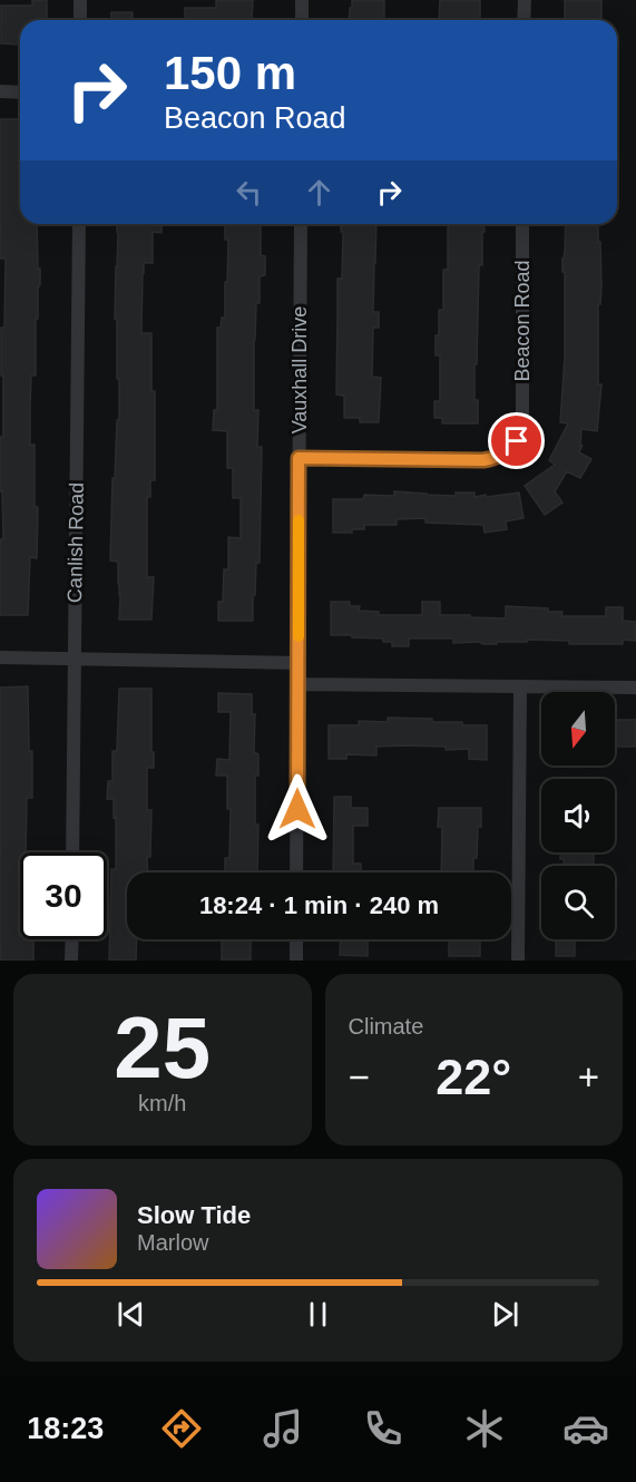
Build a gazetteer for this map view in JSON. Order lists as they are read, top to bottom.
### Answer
{
  "streets": {
    "street": ["Beacon Road", "Vauxhall Drive", "Canlish Road"]
  },
  "crossings": [
    ["Beacon Road", "Vauxhall Drive"]
  ],
  "north": "bottom",
  "page": {
    "turn": ["150 m", "Beacon Road"],
    "limit": "30",
    "trip": "18:24 · 1 min · 240 m",
    "tile": [
      ["25", "km/h"],
      "Climate"
    ],
    "heat": ["−", "22°", "+"],
    "song": ["Slow Tide", "Marlow"],
    "tabs": "18:23"
  }
}
